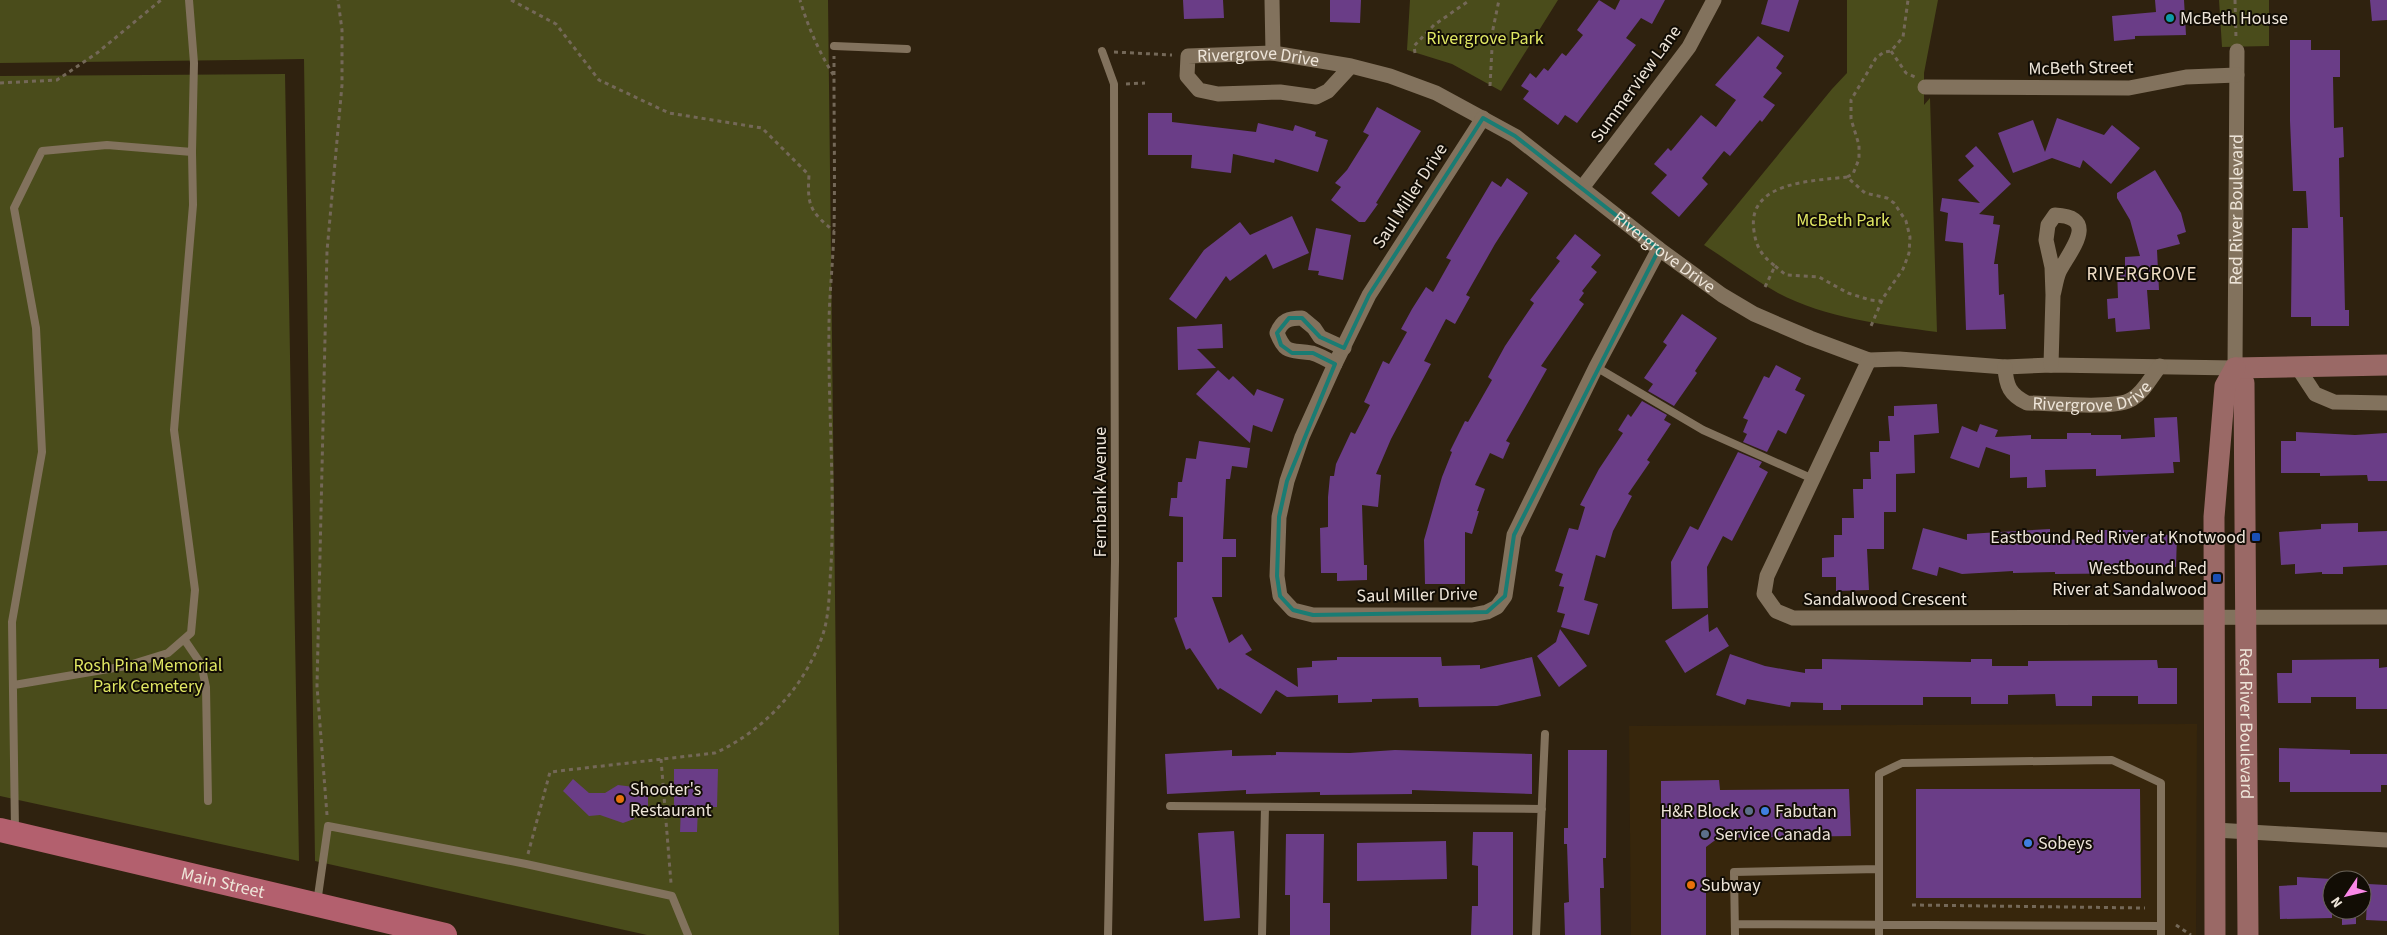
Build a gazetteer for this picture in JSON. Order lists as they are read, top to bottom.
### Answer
{
  "streets": {
    "main road": ["Main Street"],
    "street": [
      "Rivergrove Drive",
      "McBeth Street",
      "Summerview Lane",
      "Saul Miller Drive",
      "Red River Boulevard",
      "Sandalwood Crescent"
    ],
    "lane": ["Fernbank Avenue"]
  },
  "crossings": [
    ["Rivergrove Drive", "Summerview Lane"],
    ["Rivergrove Drive", "Saul Miller Drive"],
    ["Rivergrove Drive", "Red River Boulevard"],
    ["Rivergrove Drive", "Sandalwood Crescent"],
    ["McBeth Street", "Red River Boulevard"],
    ["Red River Boulevard", "Sandalwood Crescent"]
  ],
  "districts": ["RIVERGROVE"],
  "parks": ["Rivergrove Park", "McBeth Park", "Rosh Pina Memorial Park Cemetery"],
  "places": {
    "other": [
      "McBeth House",
      "Shooter's Restaurant",
      "H&R Block",
      "Fabutan",
      "Service Canada",
      "Sobeys",
      "Subway"
    ],
    "transit": ["Eastbound Red River at Knotwood", "Westbound Red River at Sandalwood"]
  },
  "north": "bottom left"
}
